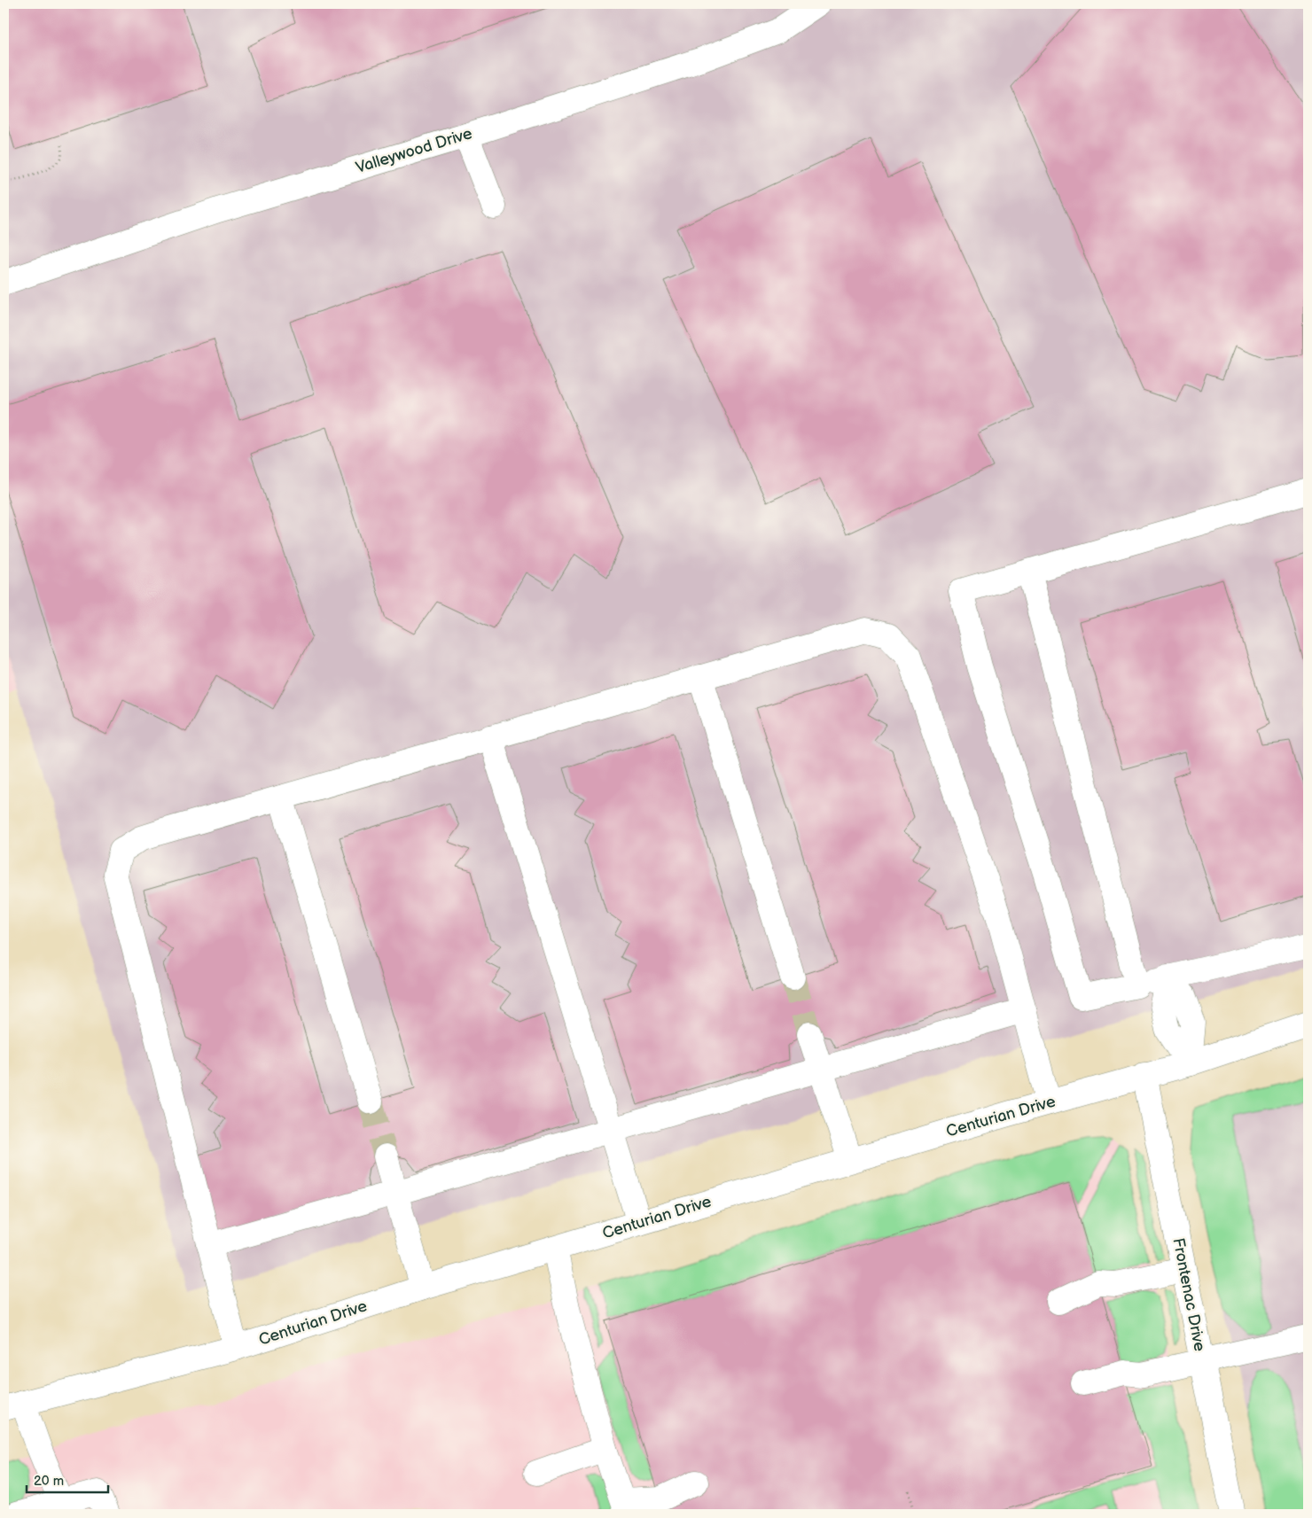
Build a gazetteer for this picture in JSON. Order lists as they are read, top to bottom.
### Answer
{
  "streets": {
    "street": ["Valleywood Drive", "Centurian Drive", "Frontenac Drive"]
  },
  "crossings": [
    ["Centurian Drive", "Frontenac Drive"]
  ],
  "scale_bar": "20 m"
}
